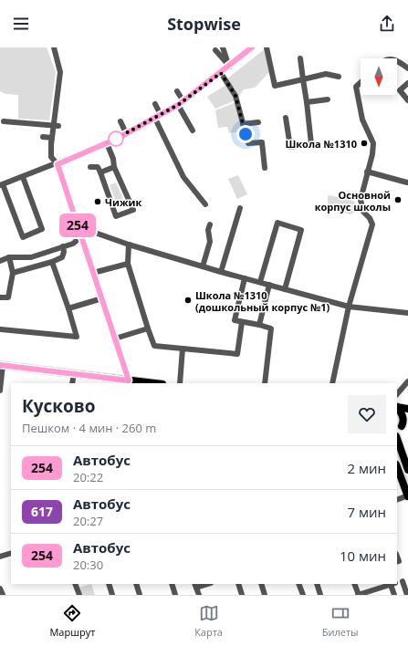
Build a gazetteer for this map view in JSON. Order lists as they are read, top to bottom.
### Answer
{
  "places": [
    "Школа №1310",
    "Основной корпус школы",
    "Чижик",
    "Школа №1310 (дошкольный корпус №1)"
  ],
  "lines": ["bus line 254"],
  "north": "bottom",
  "page": {
    "header": "Stopwise",
    "on_map": "254",
    "heading": ["Кусково", "Пешком · 4 мин · 260 m"],
    "list": [
      {
        "mark": "254",
        "name": "Автобус",
        "note": "20:22",
        "value": "2 мин"
      },
      {
        "mark": "617",
        "name": "Автобус",
        "note": "20:27",
        "value": "7 мин"
      },
      {
        "mark": "254",
        "name": "Автобус",
        "note": "20:30",
        "value": "10 мин"
      }
    ],
    "tabs": ["Маршрут", "Карта", "Билеты"]
  }
}
